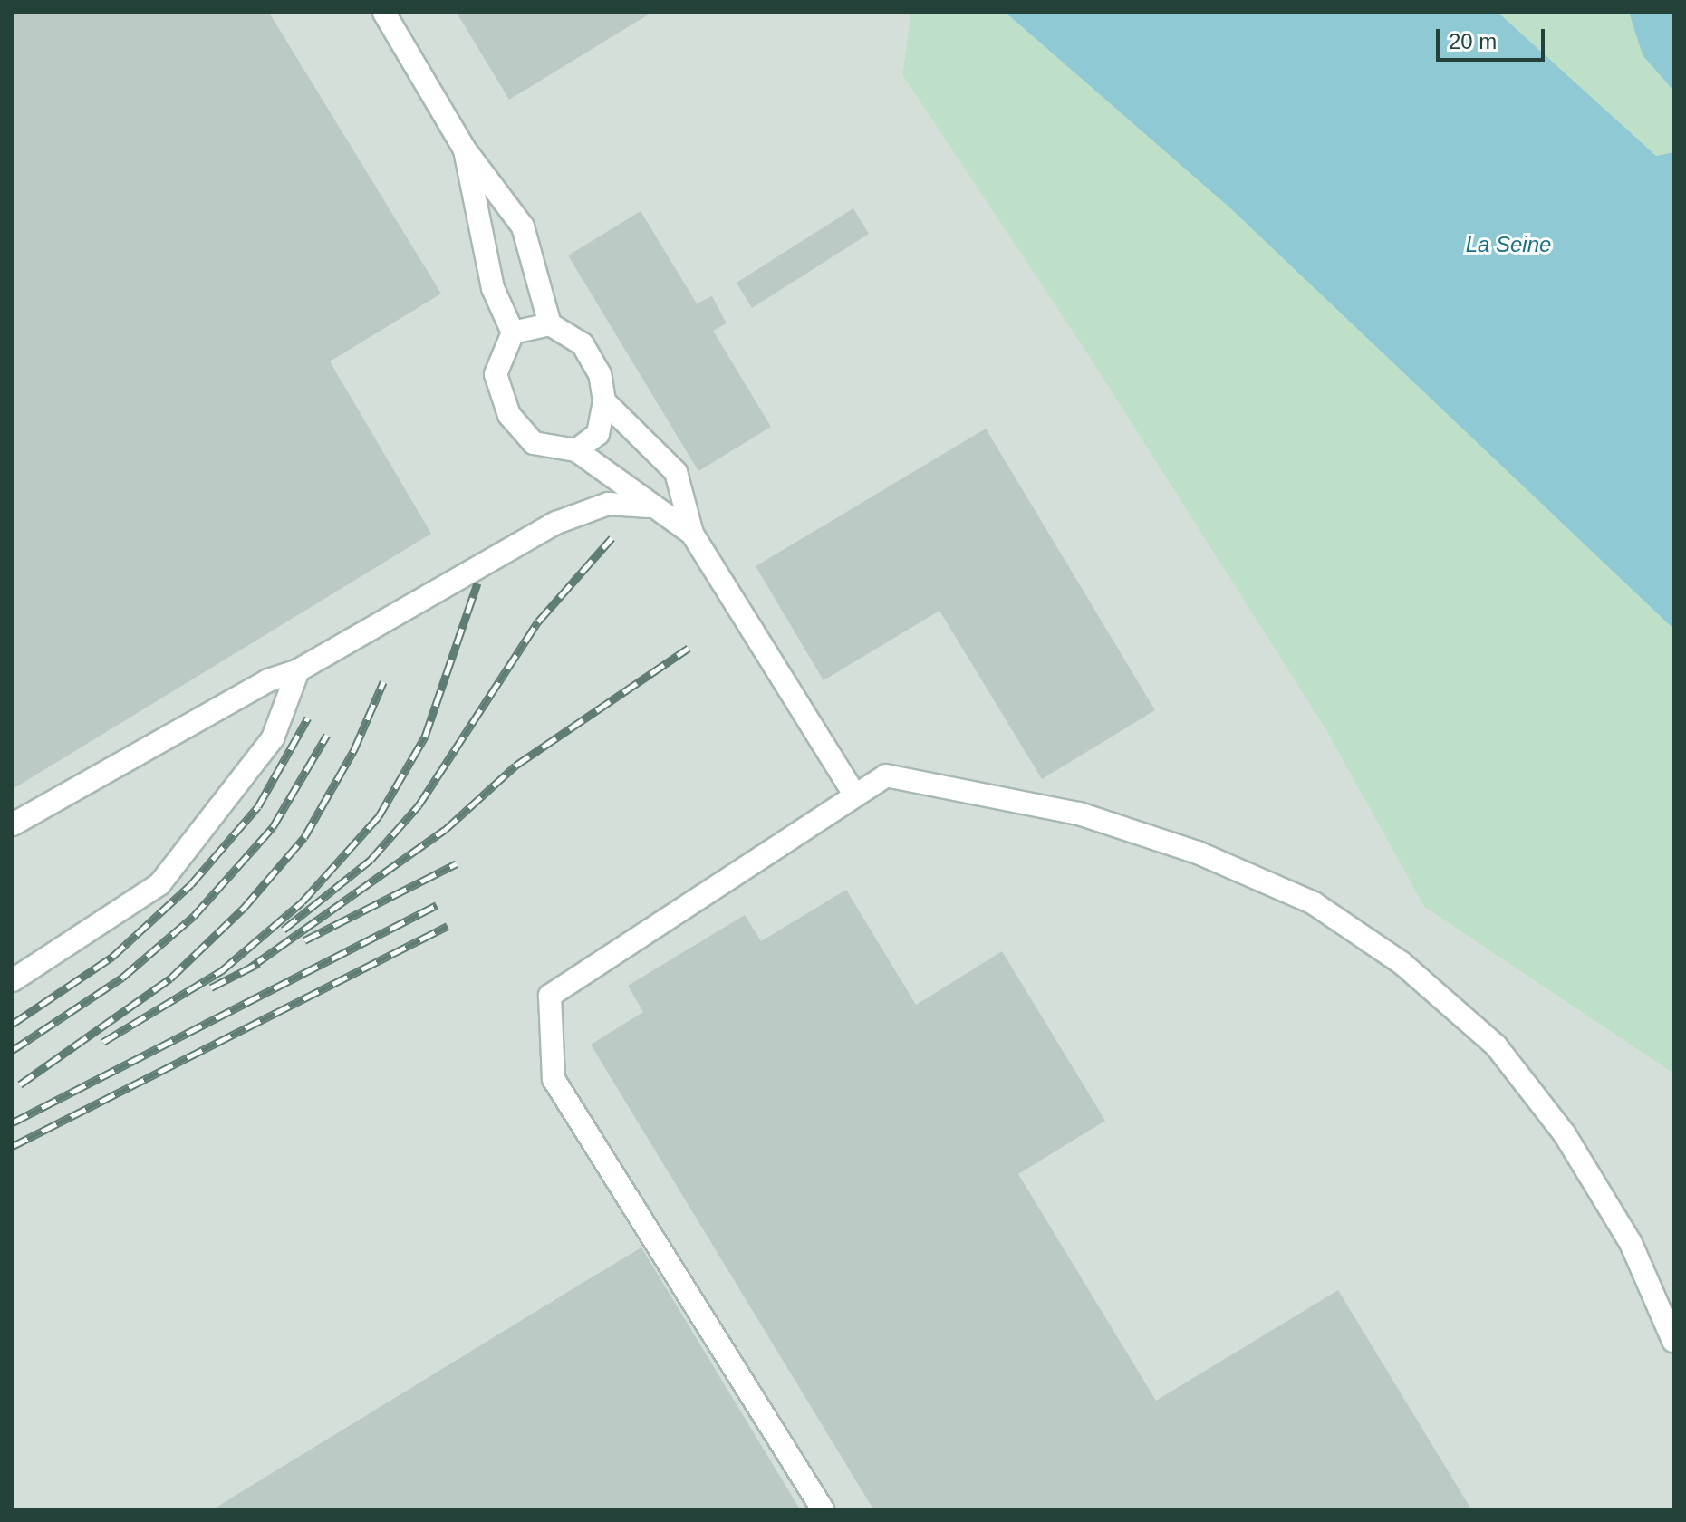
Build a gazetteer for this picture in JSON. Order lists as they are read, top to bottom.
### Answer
{
  "water": ["La Seine"],
  "scale_bar": "20 m"
}
